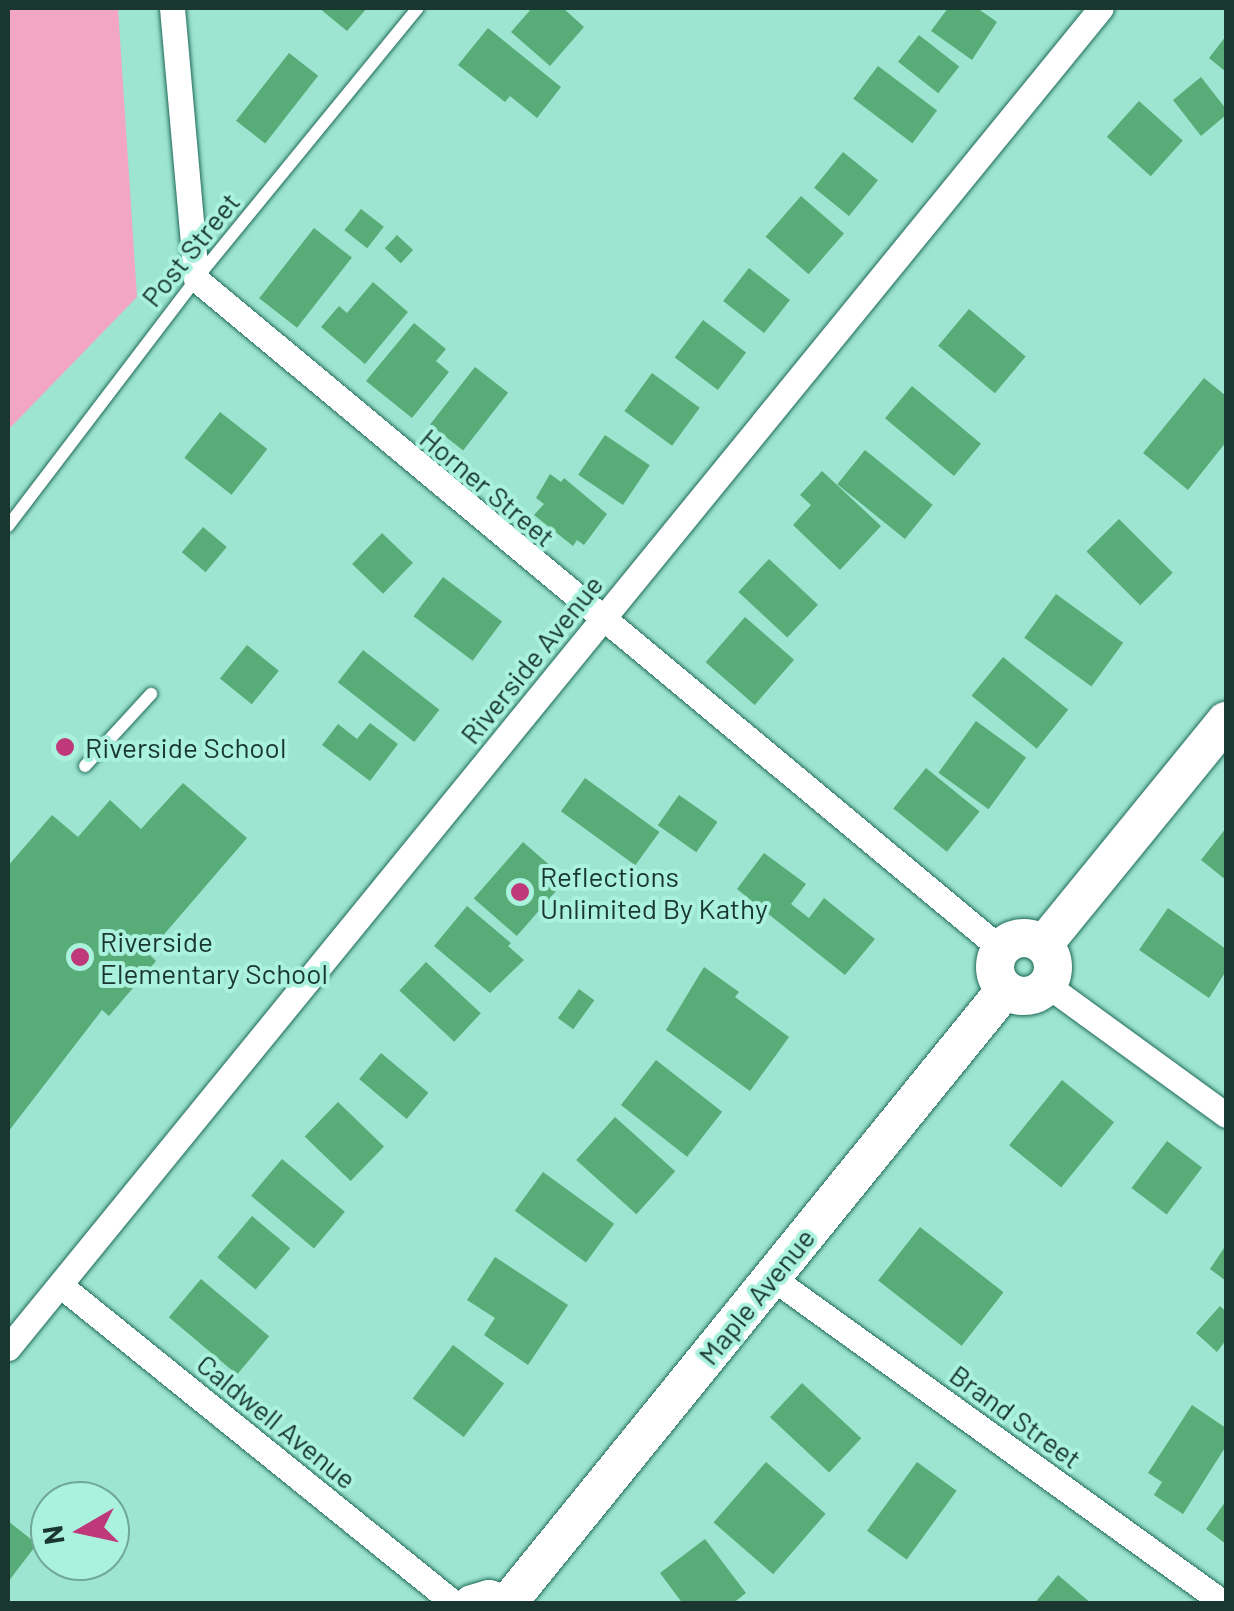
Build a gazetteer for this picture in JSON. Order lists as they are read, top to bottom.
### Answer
{
  "streets": {
    "main road": ["Maple Avenue"],
    "street": [
      "Horner Street",
      "Riverside Avenue",
      "Brand Street",
      "Caldwell Avenue"
    ],
    "lane": ["Post Street"]
  },
  "crossings": [
    ["Post Street", "Horner Street"],
    ["Horner Street", "Riverside Avenue"],
    ["Horner Street", "Maple Avenue"],
    ["Riverside Avenue", "Caldwell Avenue"],
    ["Maple Avenue", "Brand Street"]
  ],
  "places": ["Riverside School", "Reflections Unlimited By Kathy", "Riverside Elementary School"],
  "north": "left"
}
